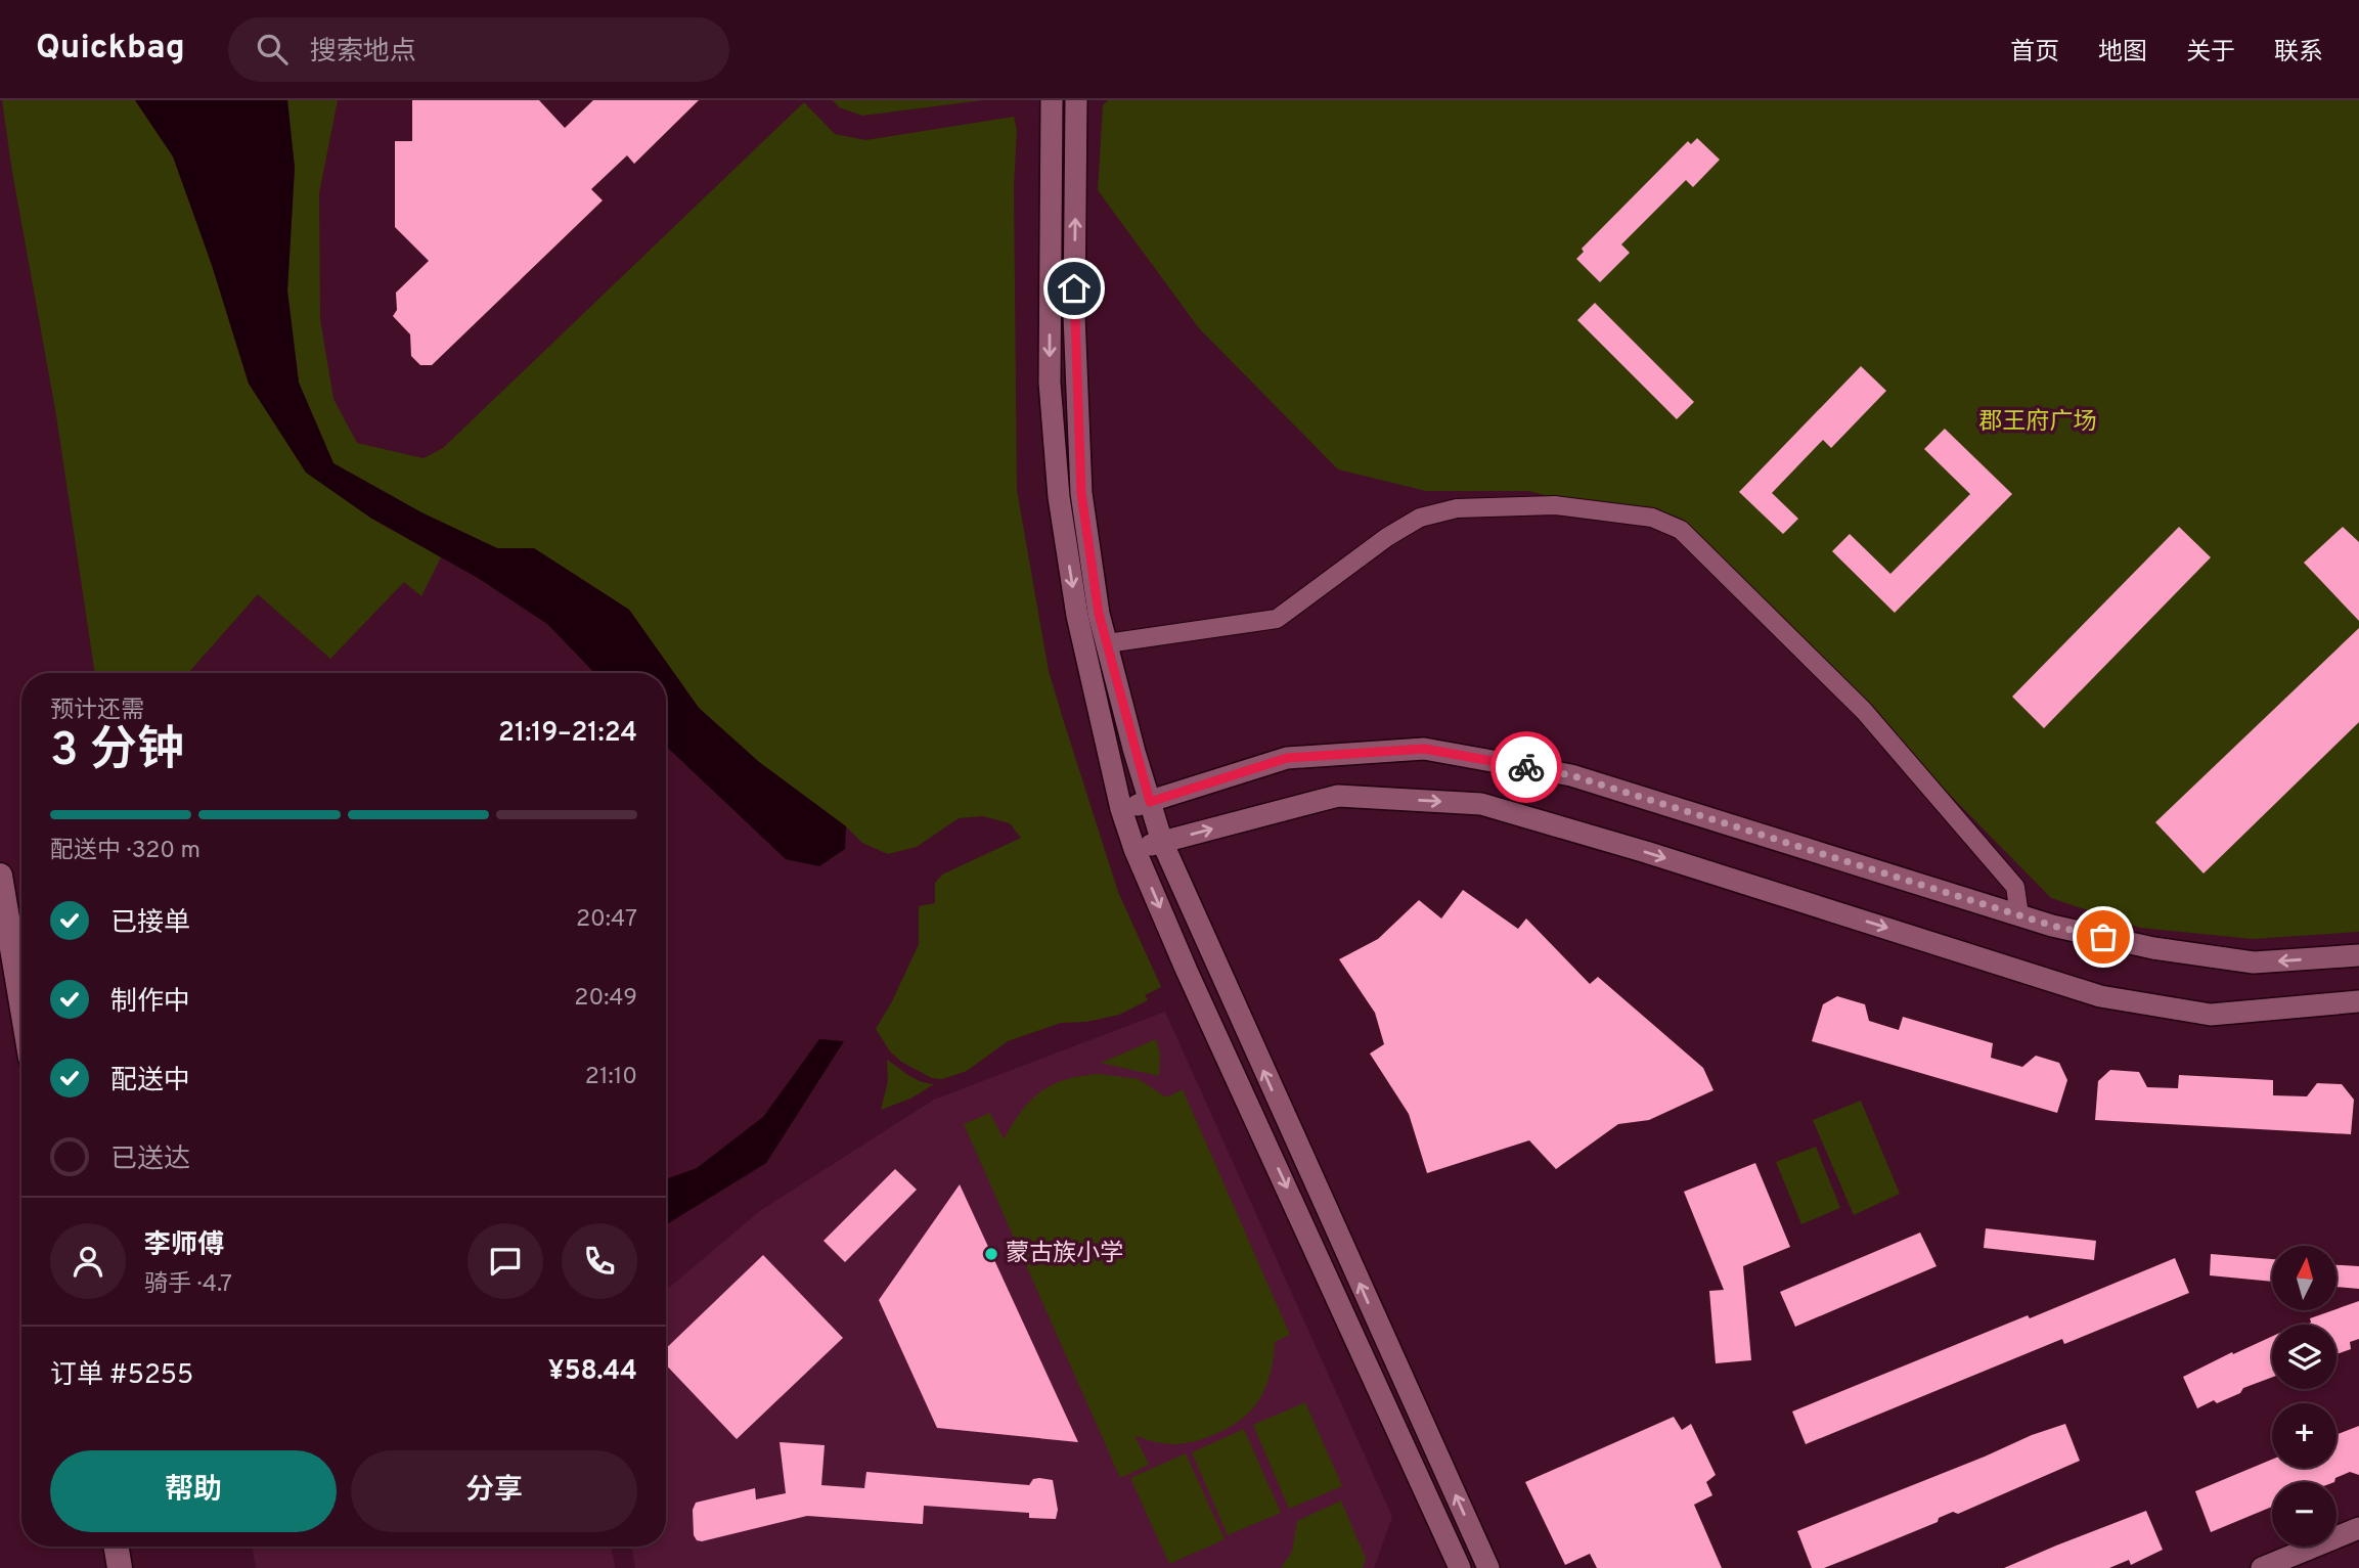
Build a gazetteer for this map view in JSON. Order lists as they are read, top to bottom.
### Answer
{
  "parks": ["郡王府广场"],
  "places": ["蒙古族小学"],
  "north": "top",
  "page": {
    "header": "Quickbag",
    "search": "搜索地点",
    "nav": [
      "首页",
      "地图",
      "关于",
      "联系"
    ],
    "heading": ["3 分钟", "预计还需", "21:19–21:24"],
    "panel": [
      "李师傅",
      "骑手 · 4.7",
      "订单 #5255",
      "¥58.44"
    ],
    "bar": "配送中 · 320 m",
    "list": [
      ["已接单", "20:47"],
      ["制作中", "20:49"],
      ["配送中", "21:10"],
      "已送达"
    ],
    "map_buttons": ["+", "−"],
    "buttons": ["帮助", "分享"]
  }
}
